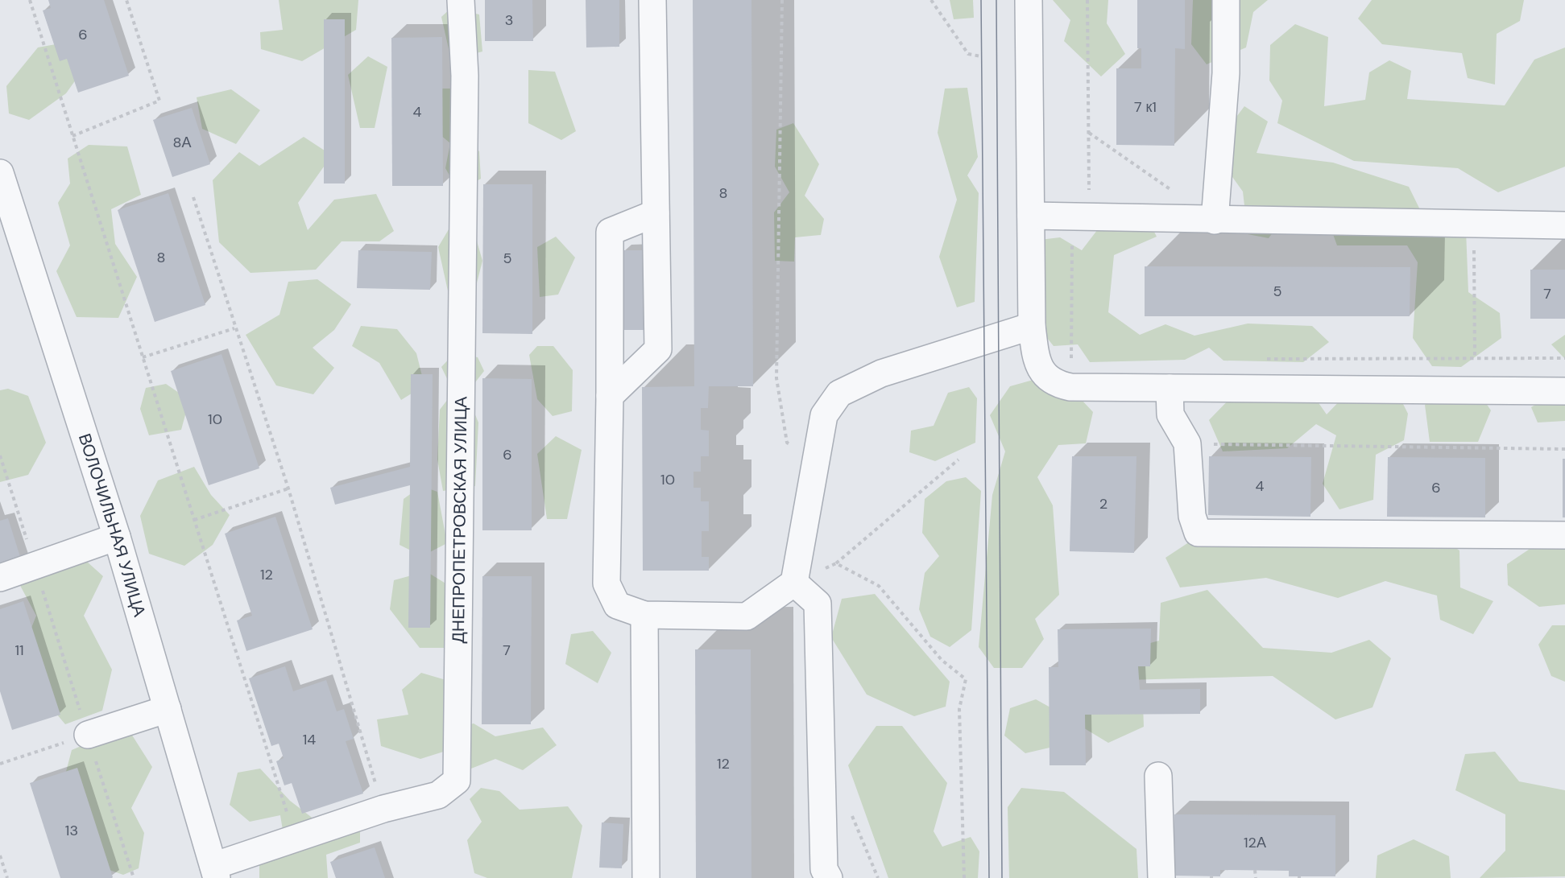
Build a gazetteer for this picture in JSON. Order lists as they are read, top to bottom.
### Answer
{
  "streets": {
    "street": ["ДНЕПРОПЕТРОВСКАЯ УЛИЦА", "ВОЛОЧИЛЬНАЯ УЛИЦА"]
  },
  "crossings": [
    ["ДНЕПРОПЕТРОВСКАЯ УЛИЦА", "ВОЛОЧИЛЬНАЯ УЛИЦА"]
  ],
  "house_numbers": [
    "3",
    "6",
    "7 к1",
    "4",
    "8А",
    "8",
    "8",
    "5",
    "5",
    "7",
    "10",
    "6",
    "10",
    "4",
    "6",
    "2",
    "12",
    "11",
    "7",
    "14",
    "12",
    "13",
    "12А"
  ]
}
